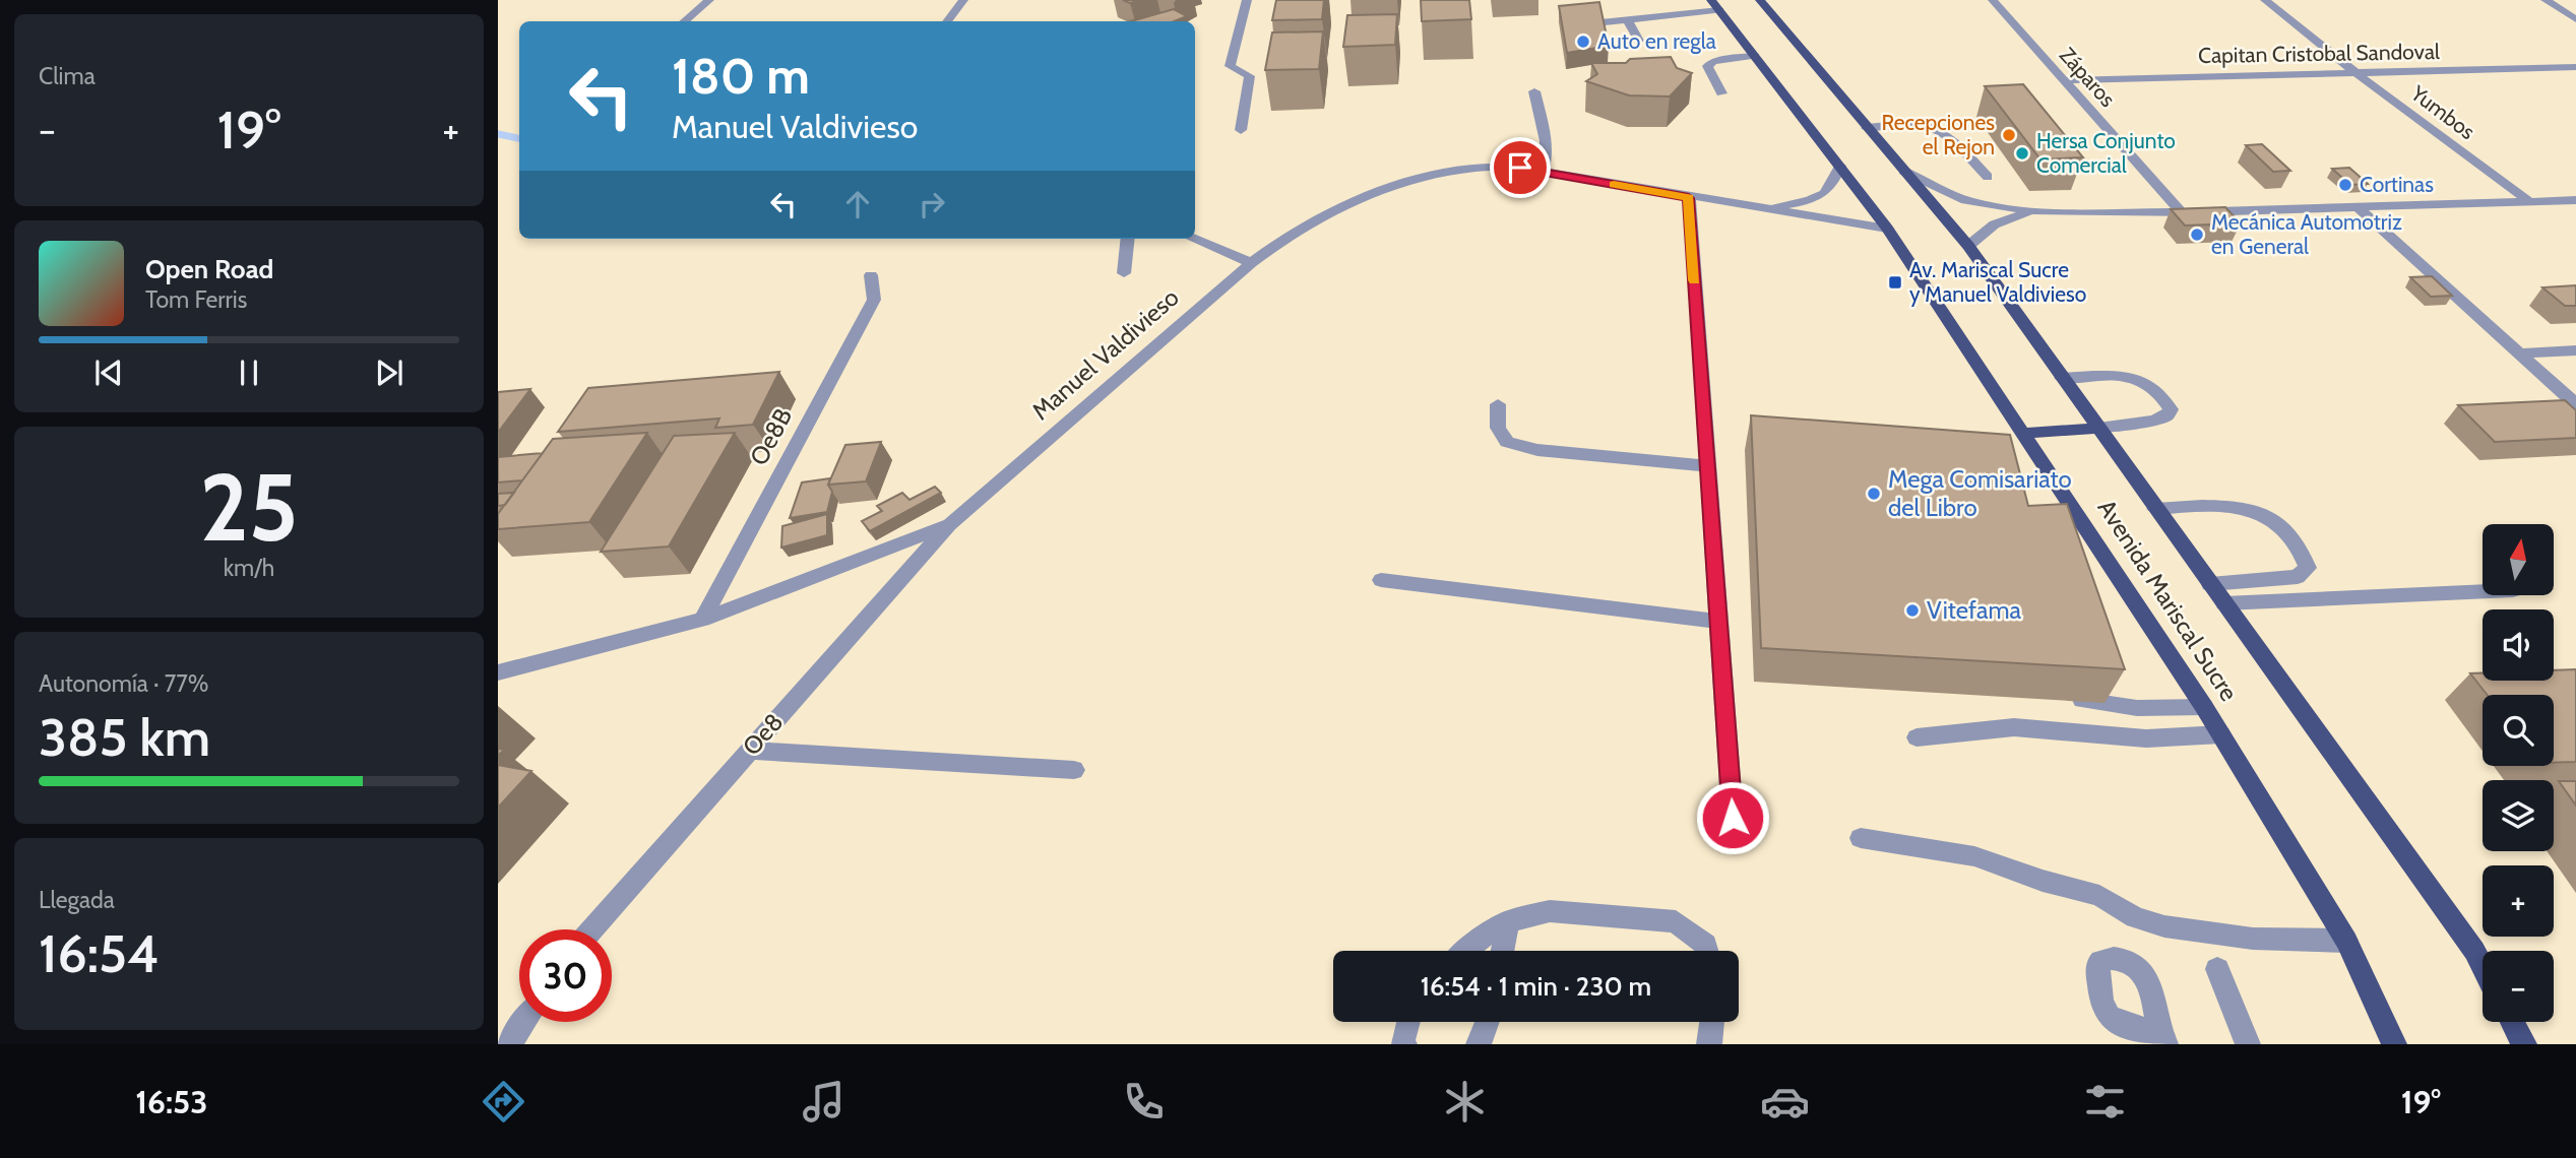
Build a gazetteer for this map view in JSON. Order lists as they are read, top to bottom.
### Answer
{
  "streets": {
    "main road": ["Avenida Mariscal Sucre"],
    "street": [
      "Capitan Cristobal Sandoval",
      "Záparos",
      "Yumbos",
      "Manuel Valdivieso",
      "Oe8B",
      "Oe8"
    ]
  },
  "crossings": [
    ["Capitan Cristobal Sandoval", "Záparos"],
    ["Capitan Cristobal Sandoval", "Yumbos"],
    ["Manuel Valdivieso", "Oe8B"],
    ["Manuel Valdivieso", "Avenida Mariscal Sucre"],
    ["Manuel Valdivieso", "Oe8"]
  ],
  "places": {
    "other": [
      "Auto en regla",
      "Recepciones el Rejon",
      "Hersa Conjunto Comercial",
      "Cortinas",
      "Mecánica Automotriz en General",
      "Mega Comisariato del Libro",
      "Vitefama"
    ],
    "transit": ["Av. Mariscal Sucre y Manuel Valdivieso"]
  },
  "north": "top",
  "page": {
    "tile": [
      "Clima",
      ["25", "km/h"],
      ["Autonomía · 77%", "385 km"],
      ["Llegada", "16:54"]
    ],
    "turn": ["180 m", "Manuel Valdivieso"],
    "heat": ["−", "19°", "+"],
    "song": ["Open Road", "Tom Ferris"],
    "map_buttons": ["+", "−"],
    "limit": "30",
    "trip": "16:54 · 1 min · 230 m",
    "tabs": ["16:53", "19°"]
  }
}
